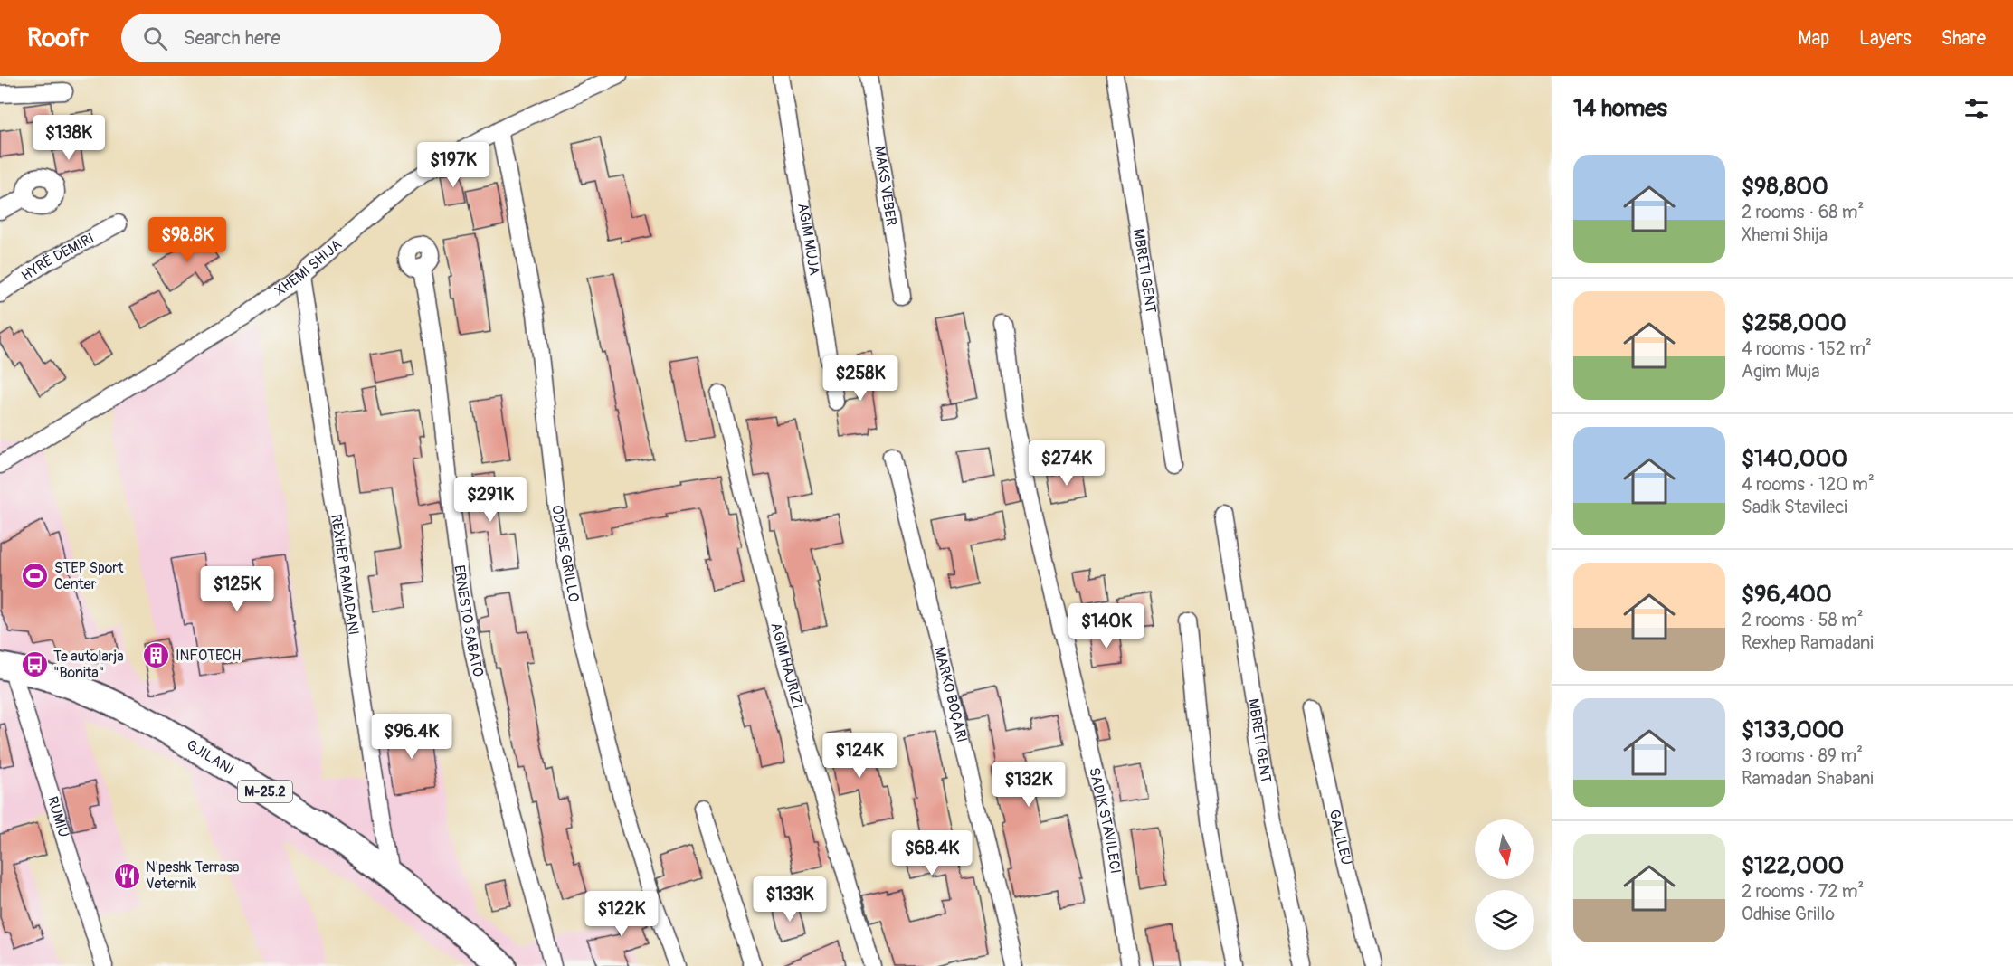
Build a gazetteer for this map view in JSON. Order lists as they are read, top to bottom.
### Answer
{
  "streets": {
    "main road": ["GJILANI", "M-25.2"],
    "street": [
      "MAKS VEBER",
      "AGIM MUJA",
      "HYRË DEMIRI",
      "XHEMI SHIJA",
      "MBRETI GENT",
      "ODHISE GRILLO",
      "REXHEP RAMADANI",
      "ERNESTO SABATO",
      "AGIM HAJRIZI",
      "MARKO BOÇARI",
      "RUMIU",
      "SADIK STAVILECI",
      "GALILEU"
    ]
  },
  "crossings": [
    ["XHEMI SHIJA", "ODHISE GRILLO"],
    ["XHEMI SHIJA", "REXHEP RAMADANI"],
    ["REXHEP RAMADANI", "GJILANI"],
    ["GJILANI", "RUMIU"]
  ],
  "places": {
    "sports": ["STEP Sport Center"],
    "building": ["INFOTECH"],
    "bus stop": ["Te autolarja \"Bonita\""],
    "restaurant": ["N'peshk Terrasa Veternik"]
  },
  "north": "bottom",
  "page": {
    "header": "Roofr",
    "search": "Search here",
    "nav": ["Map", "Layers", "Share"],
    "heading": "14 homes",
    "price": [
      "$138K",
      "$197K",
      "$98.8K",
      "$258K",
      "$274K",
      "$291K",
      "$125K",
      "$140K",
      "$96.4K",
      "$124K",
      "$132K",
      "$68.4K",
      "$133K",
      "$122K"
    ],
    "list": [
      {
        "name": "$98,800",
        "note": "2 rooms · 68 m² · Xhemi Shija"
      },
      {
        "name": "$258,000",
        "note": "4 rooms · 152 m² · Agim Muja"
      },
      {
        "name": "$140,000",
        "note": "4 rooms · 120 m² · Sadik Stavileci"
      },
      {
        "name": "$96,400",
        "note": "2 rooms · 58 m² · Rexhep Ramadani"
      },
      {
        "name": "$133,000",
        "note": "3 rooms · 89 m² · Ramadan Shabani"
      },
      {
        "name": "$122,000",
        "note": "2 rooms · 72 m² · Odhise Grillo"
      }
    ]
  }
}
